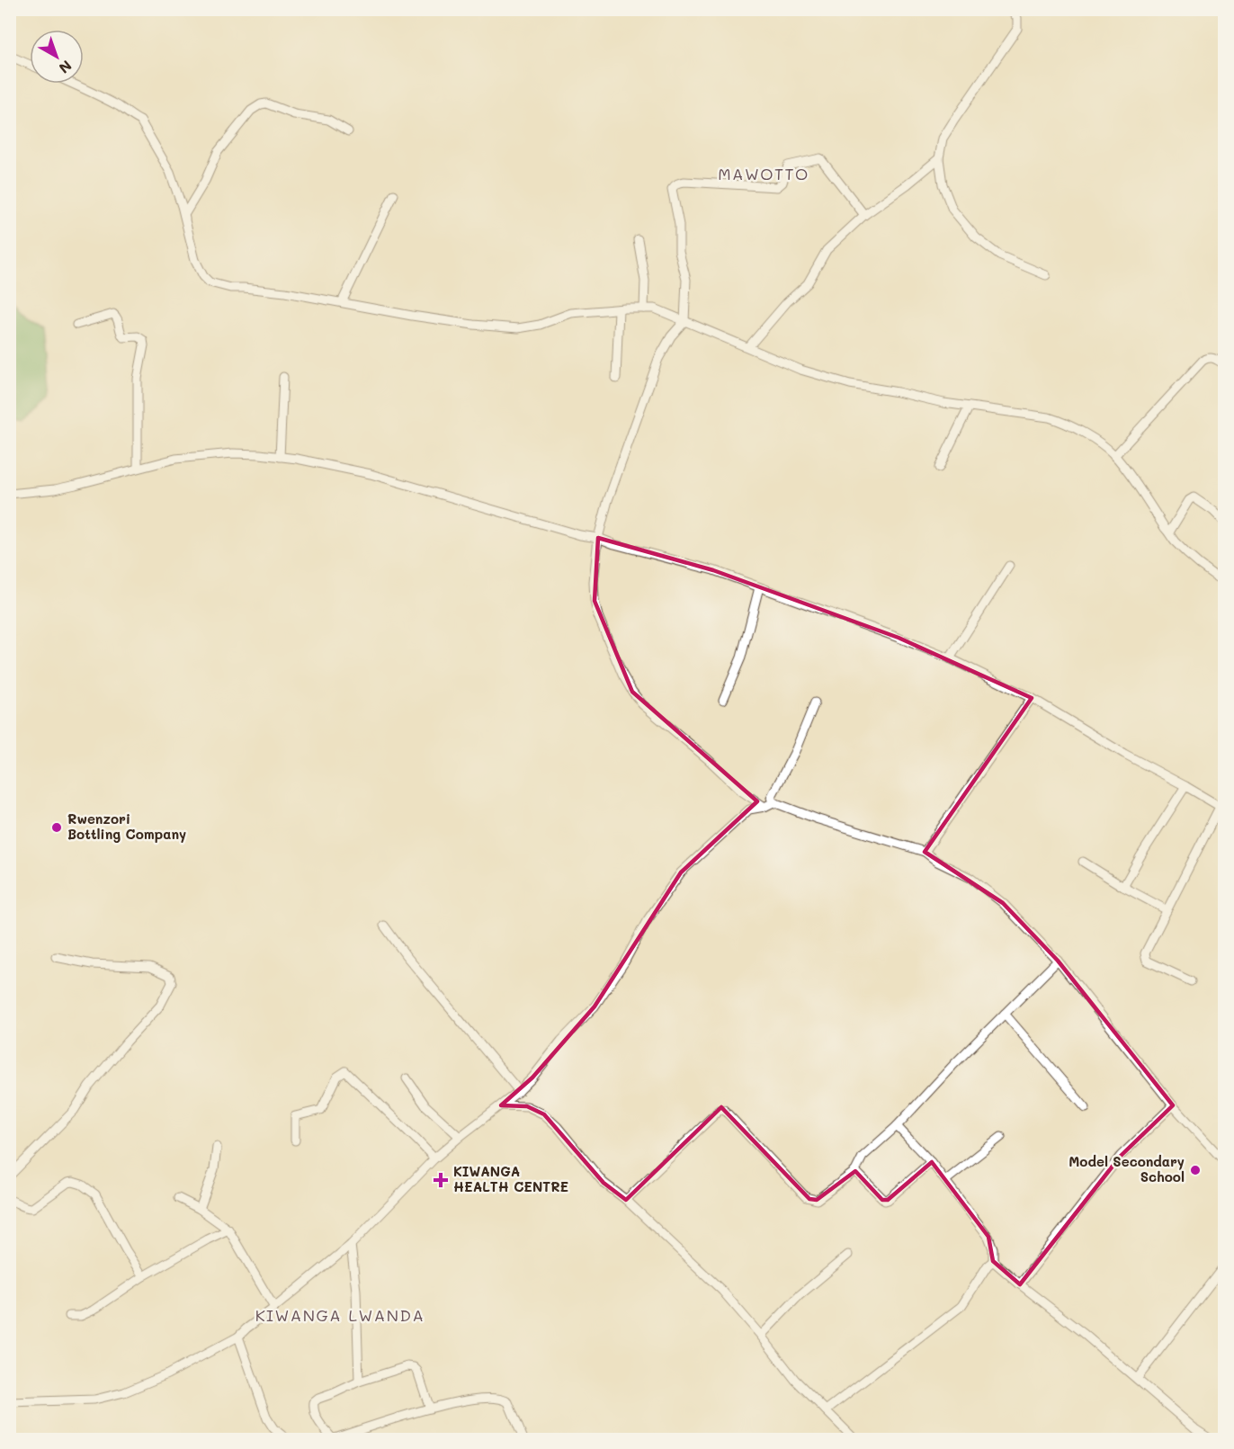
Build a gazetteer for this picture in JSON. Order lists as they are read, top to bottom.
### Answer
{
  "districts": ["MAWOTTO", "KIWANGA LWANDA"],
  "places": {
    "other": ["Rwenzori Bottling Company", "Model Secondary School"],
    "health": ["KIWANGA HEALTH CENTRE"]
  },
  "north": "bottom right"
}
